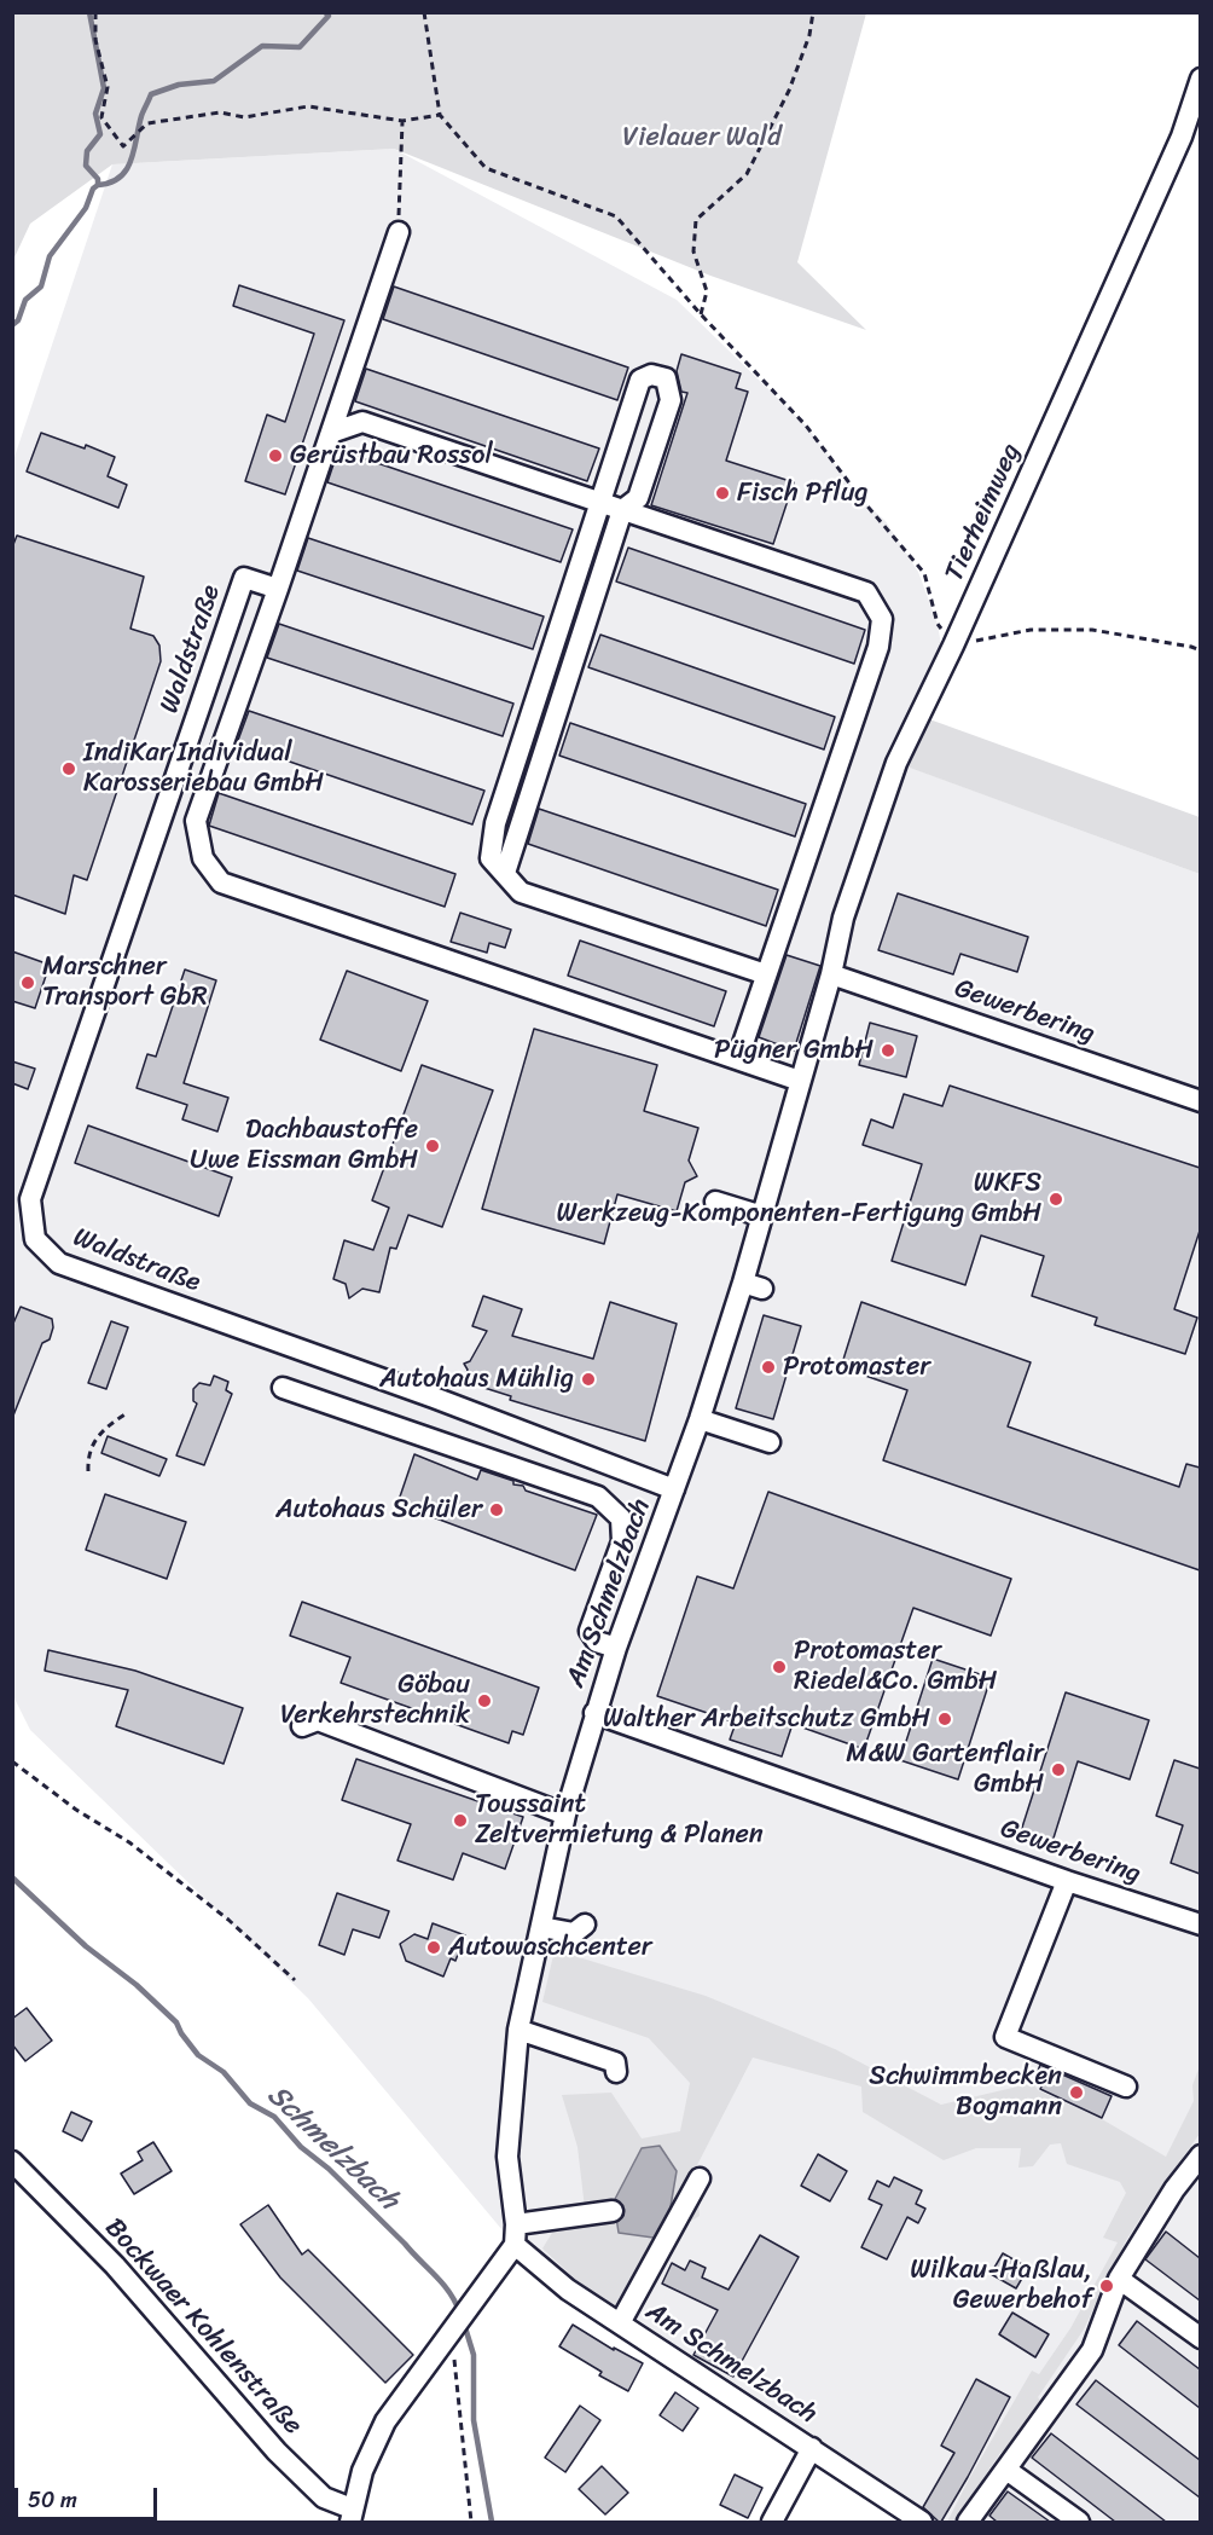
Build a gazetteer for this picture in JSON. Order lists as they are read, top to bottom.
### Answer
{
  "streets": {
    "street": [
      "Tierheimweg",
      "Waldstraße",
      "Gewerbering",
      "Am Schmelzbach",
      "Bockwaer Kohlenstraße"
    ]
  },
  "crossings": [
    ["Tierheimweg", "Gewerbering"],
    ["Tierheimweg", "Am Schmelzbach"],
    ["Waldstraße", "Am Schmelzbach"],
    ["Gewerbering", "Am Schmelzbach"]
  ],
  "water": ["Schmelzbach"],
  "parks": ["Vielauer Wald"],
  "places": [
    "Gerüstbau Rossol",
    "Fisch Pflug",
    "IndiKar Individual Karosseriebau GmbH",
    "Marschner Transport GbR",
    "Pügner GmbH",
    "Dachbaustoffe Uwe Eissman GmbH",
    "WKFS Werkzeug-Komponenten-Fertigung GmbH",
    "Protomaster",
    "Autohaus Mühlig",
    "Autohaus Schüler",
    "Protomaster Riedel&Co. GmbH",
    "Göbau Verkehrstechnik",
    "Walther Arbeitschutz GmbH",
    "M&W Gartenflair GmbH",
    "Toussaint Zeltvermietung & Planen",
    "Autowaschcenter",
    "Schwimmbecken Bogmann",
    "Wilkau-Haßlau, Gewerbehof"
  ],
  "scale_bar": "50 m"
}
